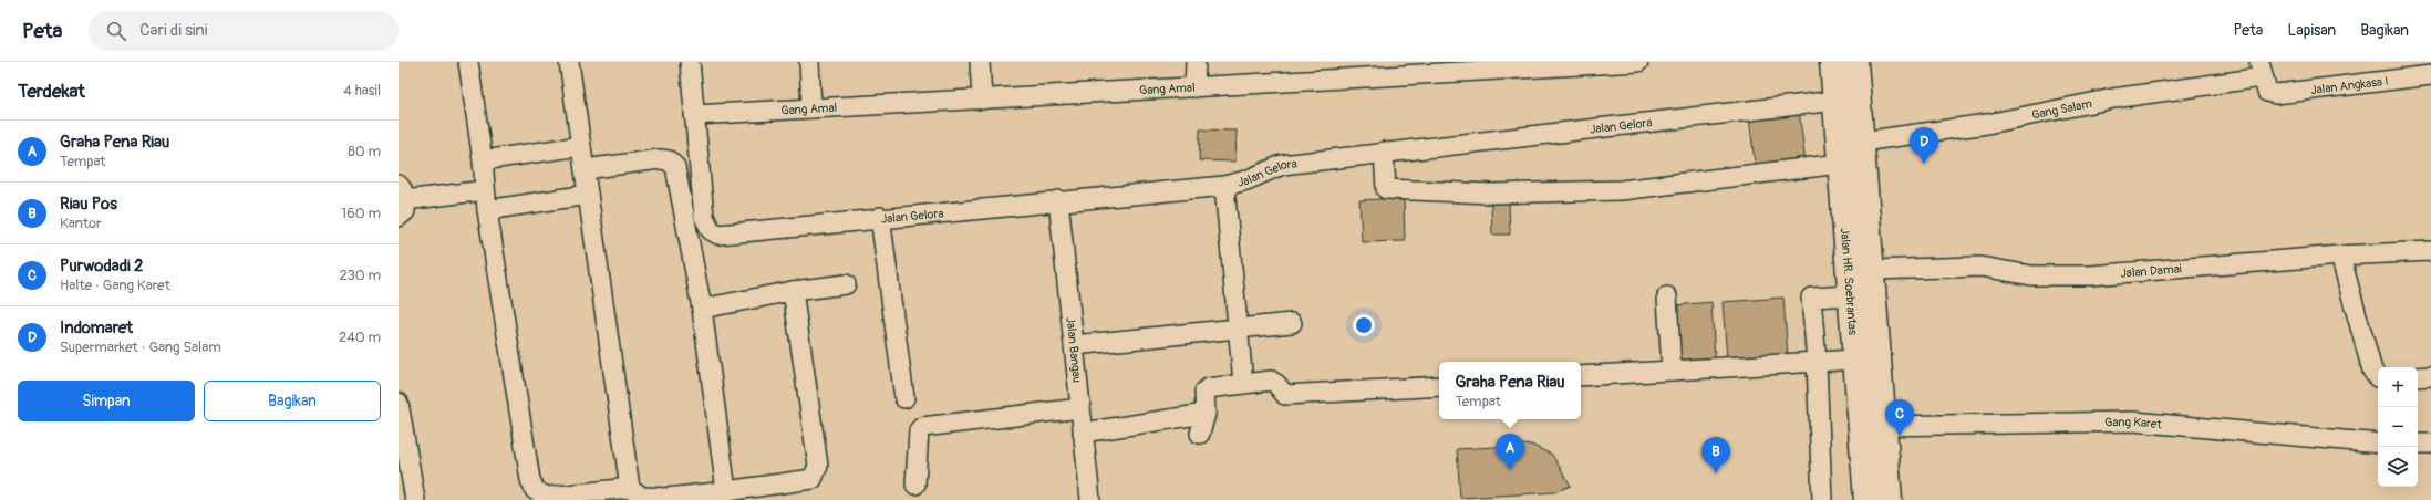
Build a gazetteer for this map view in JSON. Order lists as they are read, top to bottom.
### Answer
{
  "streets": {
    "main road": ["Jalan HR. Soebrantas"],
    "street": [
      "Jalan Angkasa I",
      "Gang Amal",
      "Gang Salam",
      "Jalan Gelora",
      "Jalan Damai",
      "Jalan Bangau",
      "Gang Karet"
    ]
  },
  "crossings": [
    ["Jalan Angkasa I", "Gang Salam"],
    ["Gang Salam", "Jalan HR. Soebrantas"],
    ["Jalan Gelora", "Jalan HR. Soebrantas"],
    ["Jalan Gelora", "Jalan Bangau"],
    ["Jalan Damai", "Jalan HR. Soebrantas"],
    ["Jalan HR. Soebrantas", "Gang Karet"]
  ],
  "page": {
    "header": "Peta",
    "search": "Cari di sini",
    "nav": ["Peta", "Lapisan", "Bagikan"],
    "heading": ["Terdekat", "4 hasil"],
    "list": [
      {
        "mark": "A",
        "name": "Graha Pena Riau",
        "note": "Tempat",
        "value": "80 m"
      },
      {
        "mark": "B",
        "name": "Riau Pos",
        "note": "Kantor",
        "value": "160 m"
      },
      {
        "mark": "C",
        "name": "Purwodadi 2",
        "note": "Halte · Gang Karet",
        "value": "230 m"
      },
      {
        "mark": "D",
        "name": "Indomaret",
        "note": "Supermarket · Gang Salam",
        "value": "240 m"
      }
    ],
    "pins": [
      "D",
      "C",
      "A",
      "B"
    ],
    "popup": ["Graha Pena Riau", "Tempat"],
    "buttons": ["Simpan", "Bagikan"],
    "map_buttons": ["+", "−"]
  }
}
